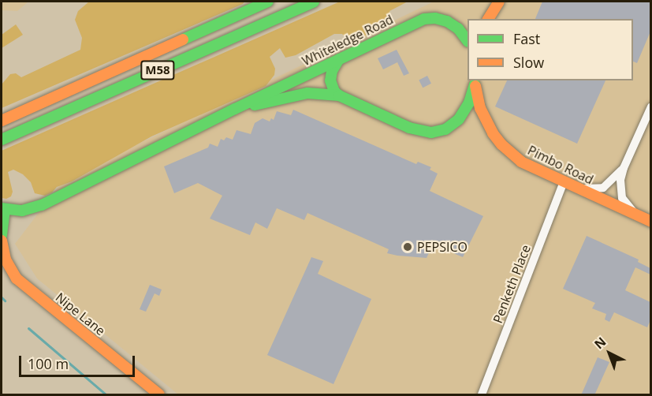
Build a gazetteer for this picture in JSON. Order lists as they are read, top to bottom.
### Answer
{
  "streets": {
    "main road": [
      "Whiteledge Road",
      "M58",
      "Pimbo Road",
      "Nipe Lane"
    ],
    "street": ["Penketh Place"]
  },
  "crossings": [
    ["Whiteledge Road", "Pimbo Road"],
    ["Pimbo Road", "Penketh Place"]
  ],
  "places": ["PEPSICO"],
  "legend": ["Fast", "Slow"],
  "scale_bar": "100 m",
  "north": "top left"
}
